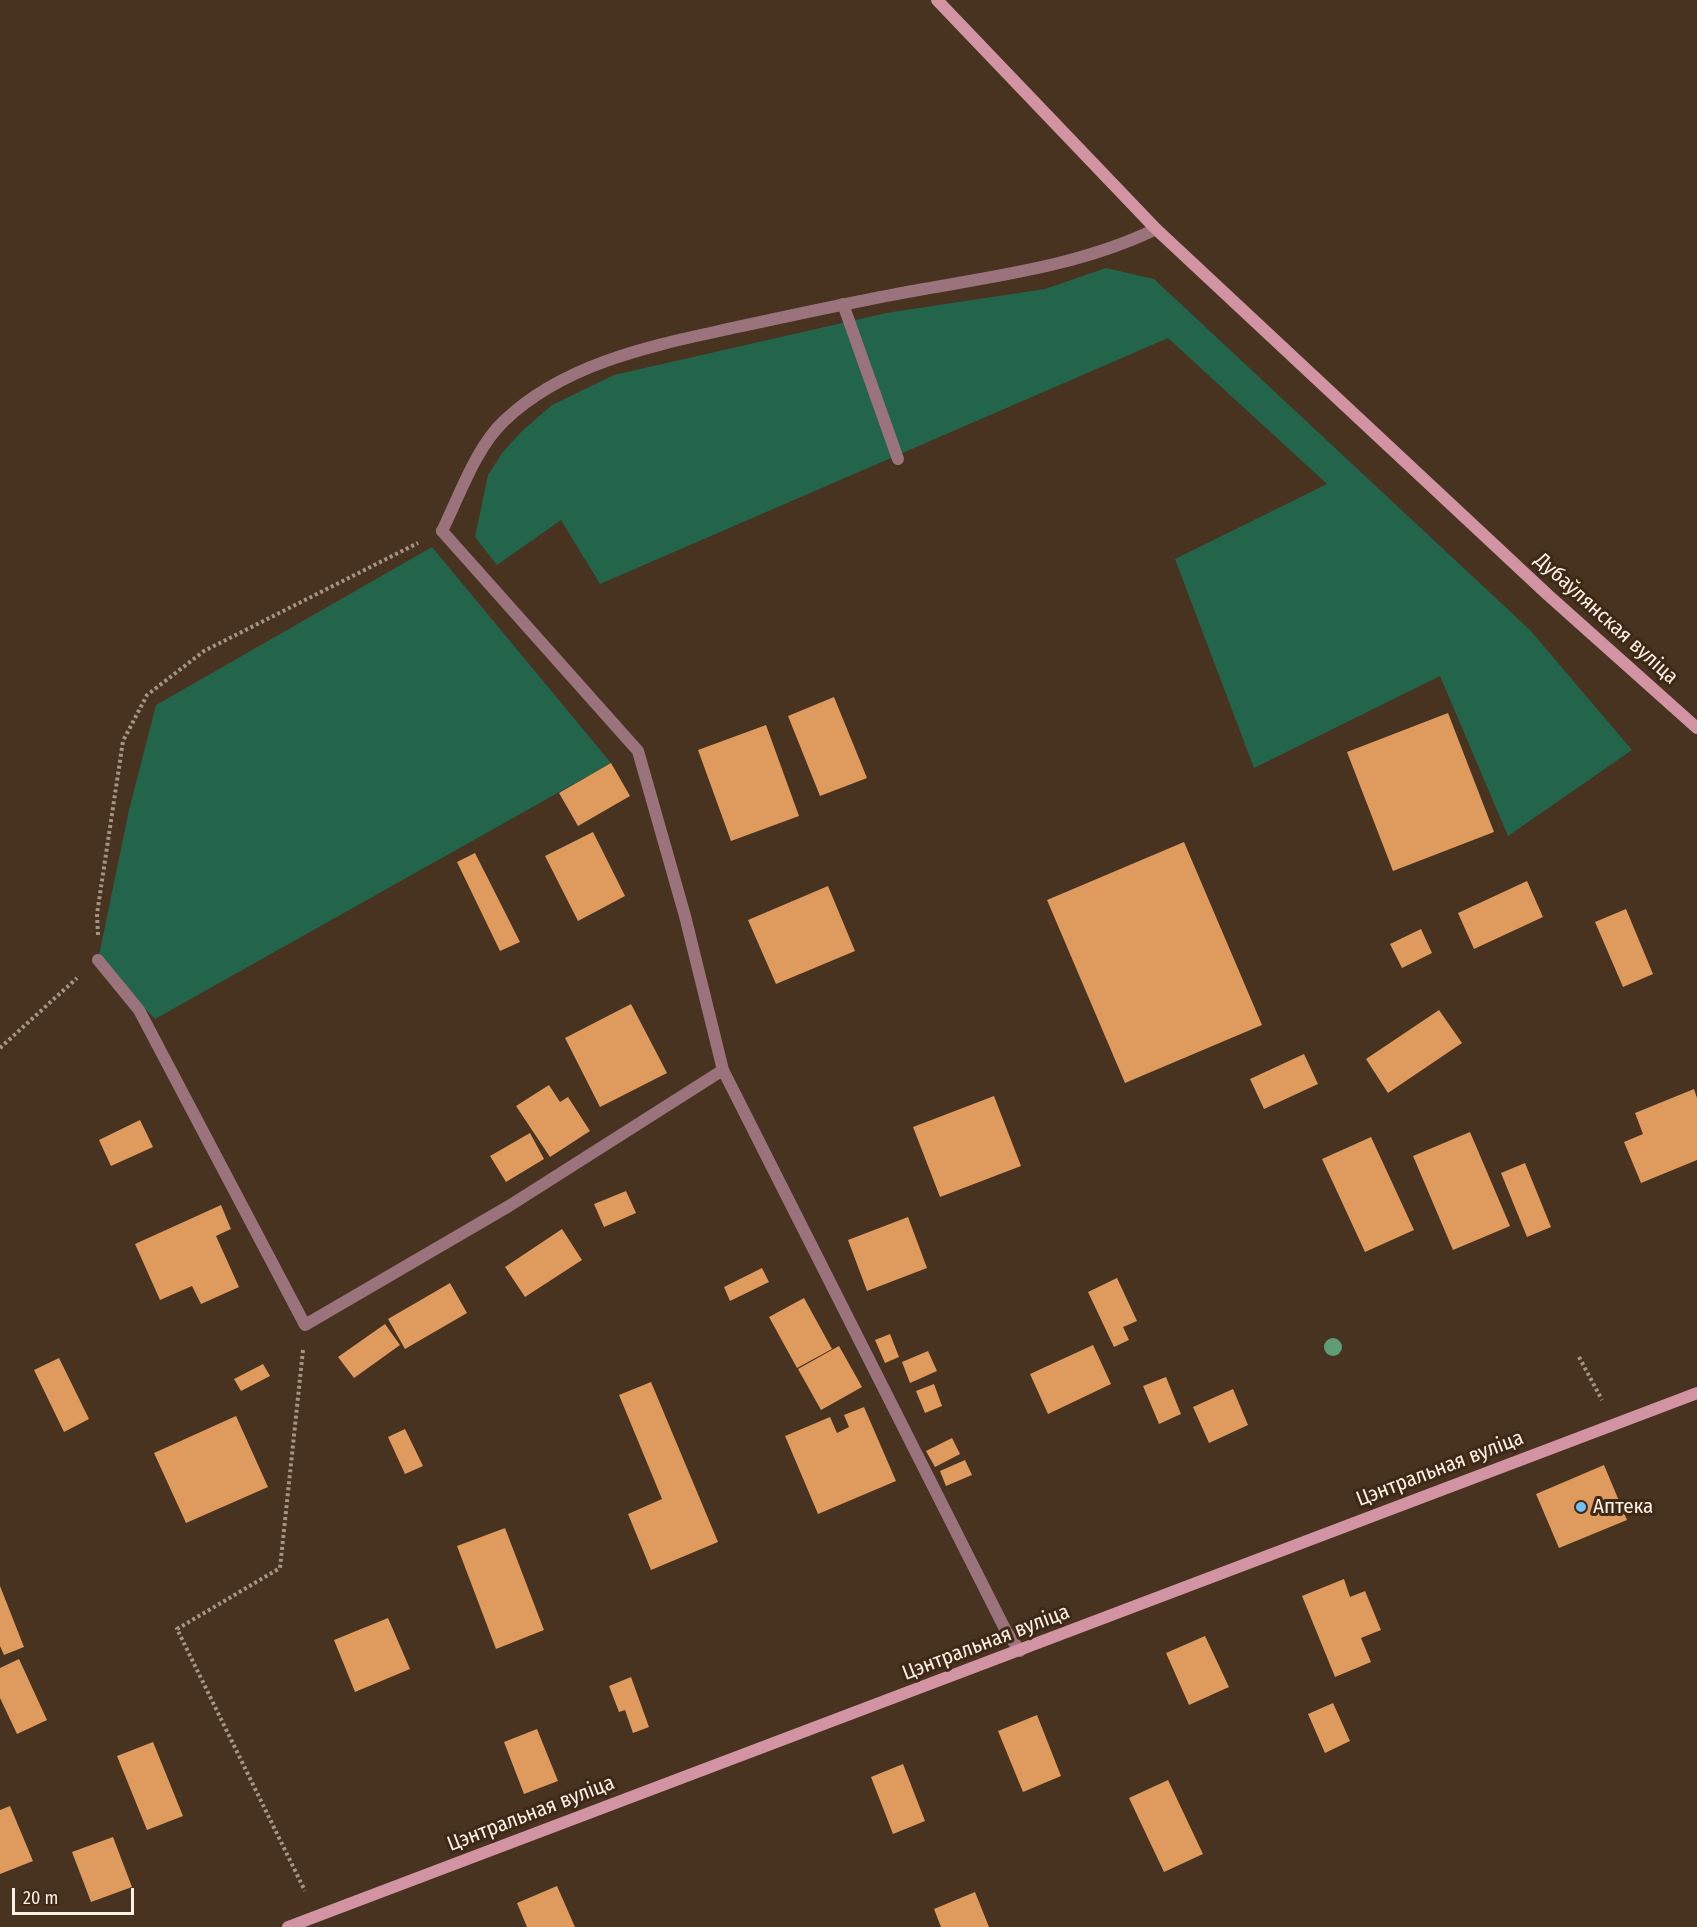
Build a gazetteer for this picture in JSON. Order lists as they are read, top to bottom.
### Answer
{
  "streets": {
    "main road": ["Дубаўлянская вуліца", "Цэнтральная вуліца"]
  },
  "places": ["Аптека"],
  "scale_bar": "20 m"
}
